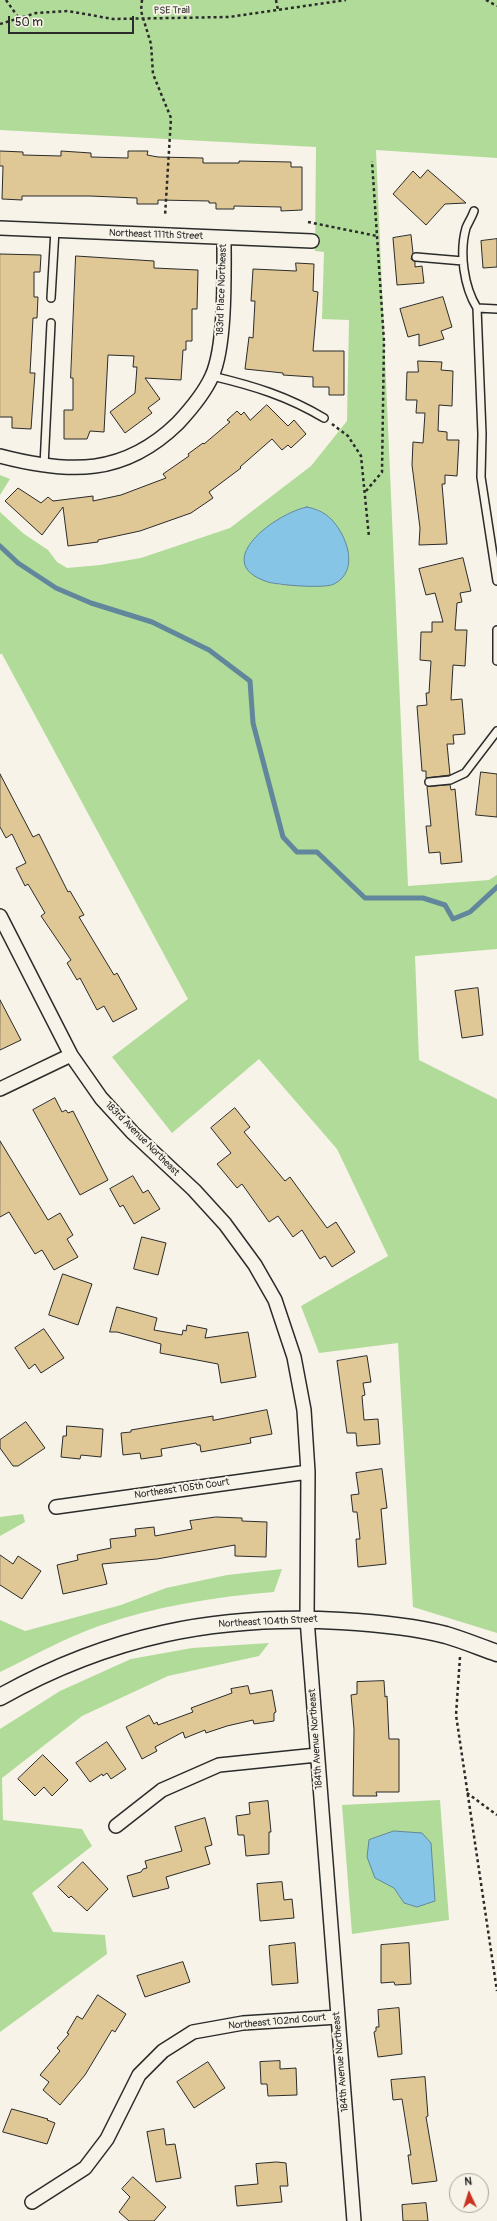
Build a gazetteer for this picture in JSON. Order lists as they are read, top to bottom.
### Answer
{
  "streets": {
    "street": [
      "Northeast 111th Street",
      "183rd Place Northeast",
      "183rd Avenue Northeast",
      "Northeast 105th Court",
      "Northeast 104th Street",
      "184th Avenue Northeast",
      "Northeast 102nd Court"
    ],
    "path": ["PSE Trail"]
  },
  "crossings": [
    ["Northeast 111th Street", "183rd Place Northeast"],
    ["183rd Avenue Northeast", "184th Avenue Northeast"],
    ["Northeast 105th Court", "184th Avenue Northeast"],
    ["Northeast 104th Street", "184th Avenue Northeast"],
    ["184th Avenue Northeast", "Northeast 102nd Court"]
  ],
  "scale_bar": "50 m",
  "north": "top"
}
